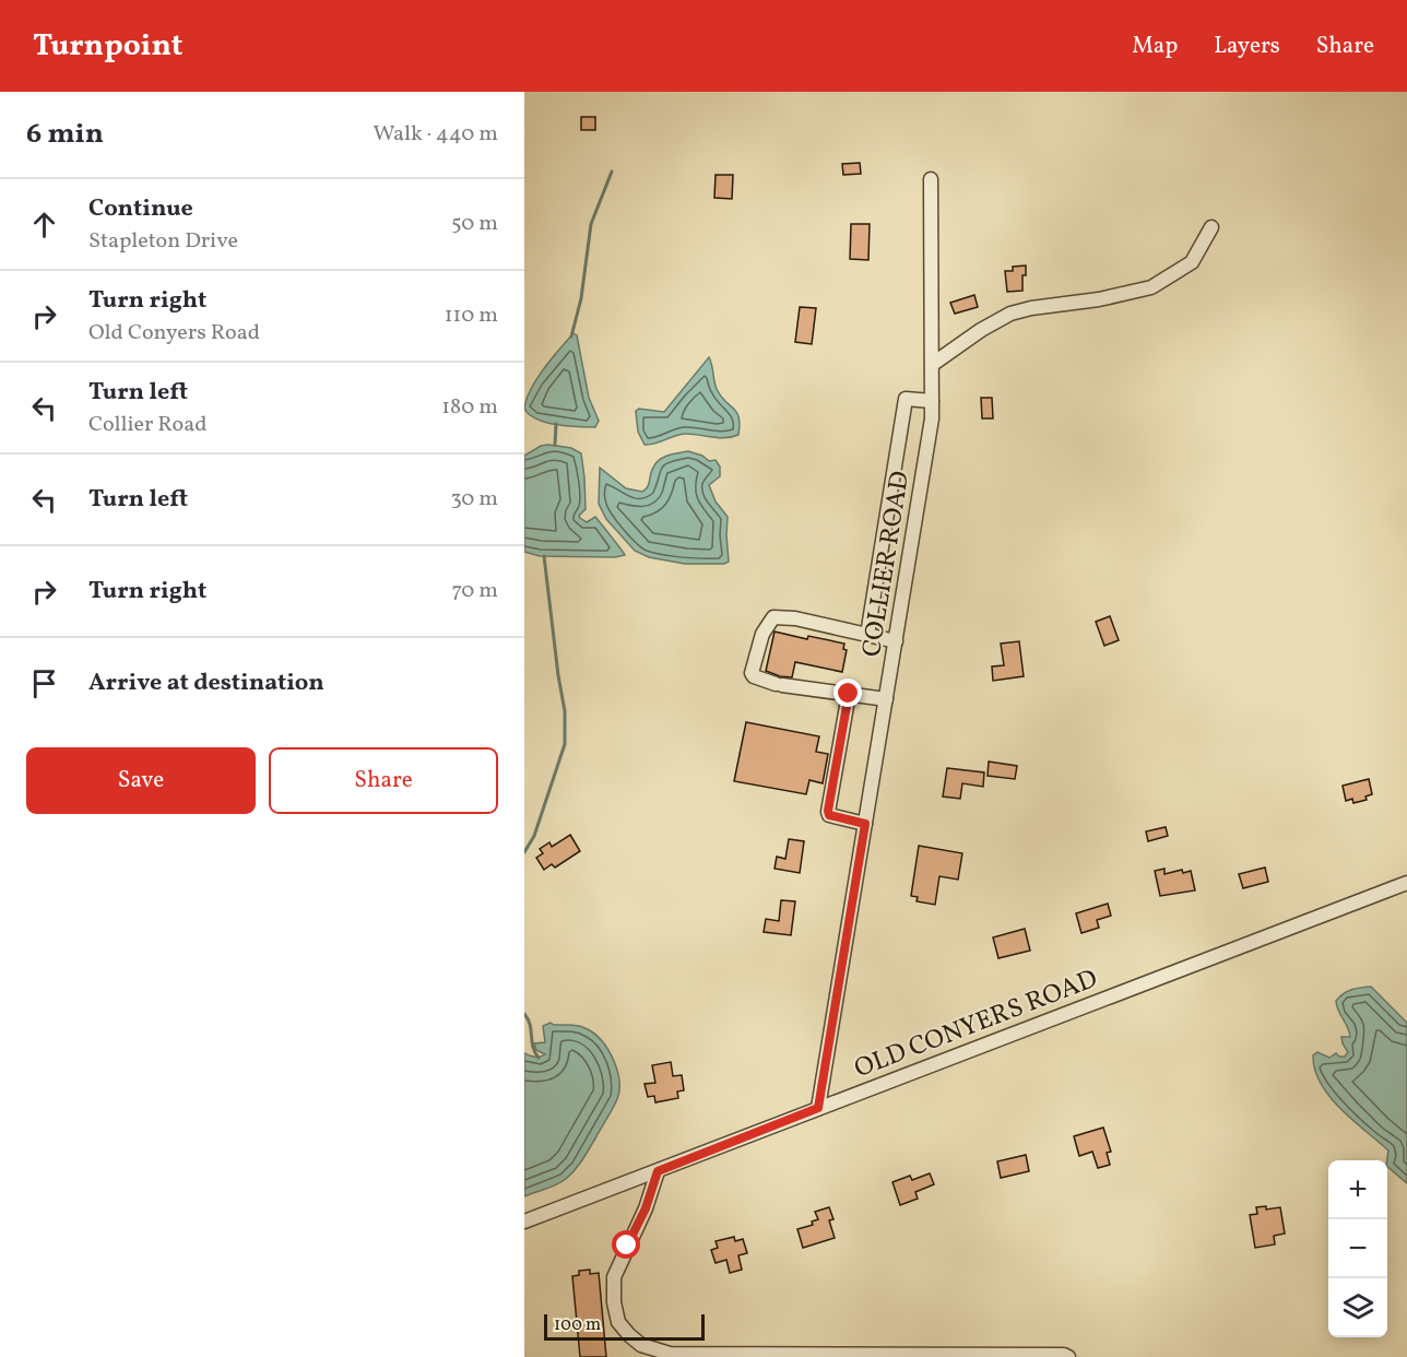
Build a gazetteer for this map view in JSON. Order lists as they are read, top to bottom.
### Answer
{
  "streets": {
    "street": ["COLLIER ROAD", "OLD CONYERS ROAD"]
  },
  "crossings": [
    ["COLLIER ROAD", "OLD CONYERS ROAD"]
  ],
  "scale_bar": "100 m",
  "page": {
    "header": "Turnpoint",
    "nav": ["Map", "Layers", "Share"],
    "heading": ["6 min", "Walk · 440 m"],
    "list": [
      ["Continue", "Stapleton Drive", "50 m"],
      ["Turn right", "Old Conyers Road", "110 m"],
      ["Turn left", "Collier Road", "180 m"],
      ["Turn left", "30 m"],
      ["Turn right", "70 m"],
      "Arrive at destination"
    ],
    "buttons": ["Save", "Share"],
    "map_buttons": ["+", "−"],
    "scale": "100 m"
  }
}
